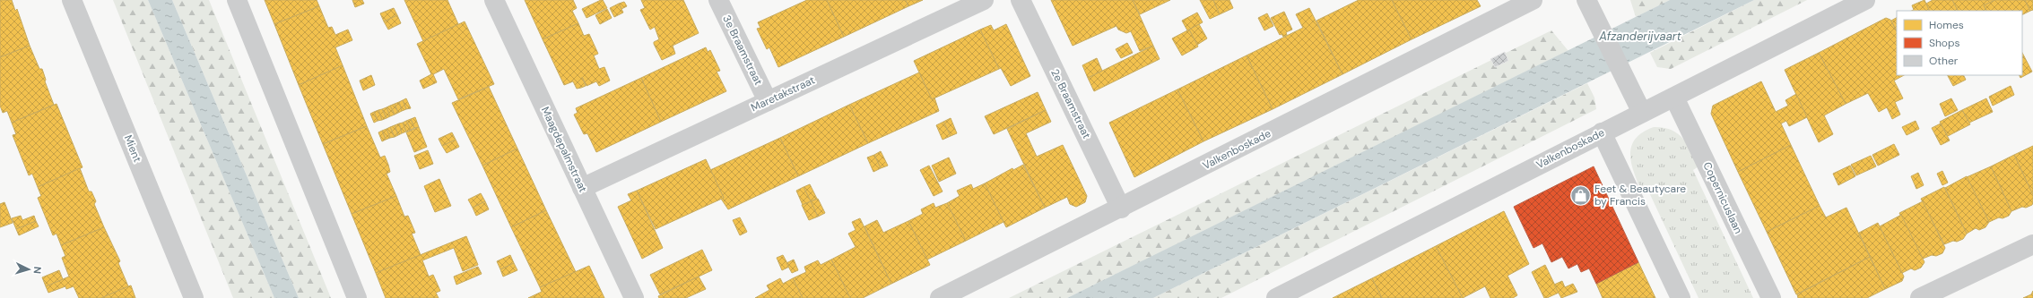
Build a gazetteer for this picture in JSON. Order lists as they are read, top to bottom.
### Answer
{
  "streets": {
    "street": [
      "3e Braamstraat",
      "Maretakstraat",
      "2e Braamstraat",
      "Mient",
      "Valkenboskade",
      "Maagdepalmstraat",
      "Copernicuslaan"
    ]
  },
  "crossings": [
    ["3e Braamstraat", "Maretakstraat"],
    ["Maretakstraat", "Maagdepalmstraat"],
    ["2e Braamstraat", "Valkenboskade"],
    ["Valkenboskade", "Copernicuslaan"]
  ],
  "water": ["Afzanderijvaart"],
  "places": {
    "shop": ["Feet & Beautycare by Francis"]
  },
  "legend": ["Homes", "Shops", "Other"],
  "north": "right"
}
